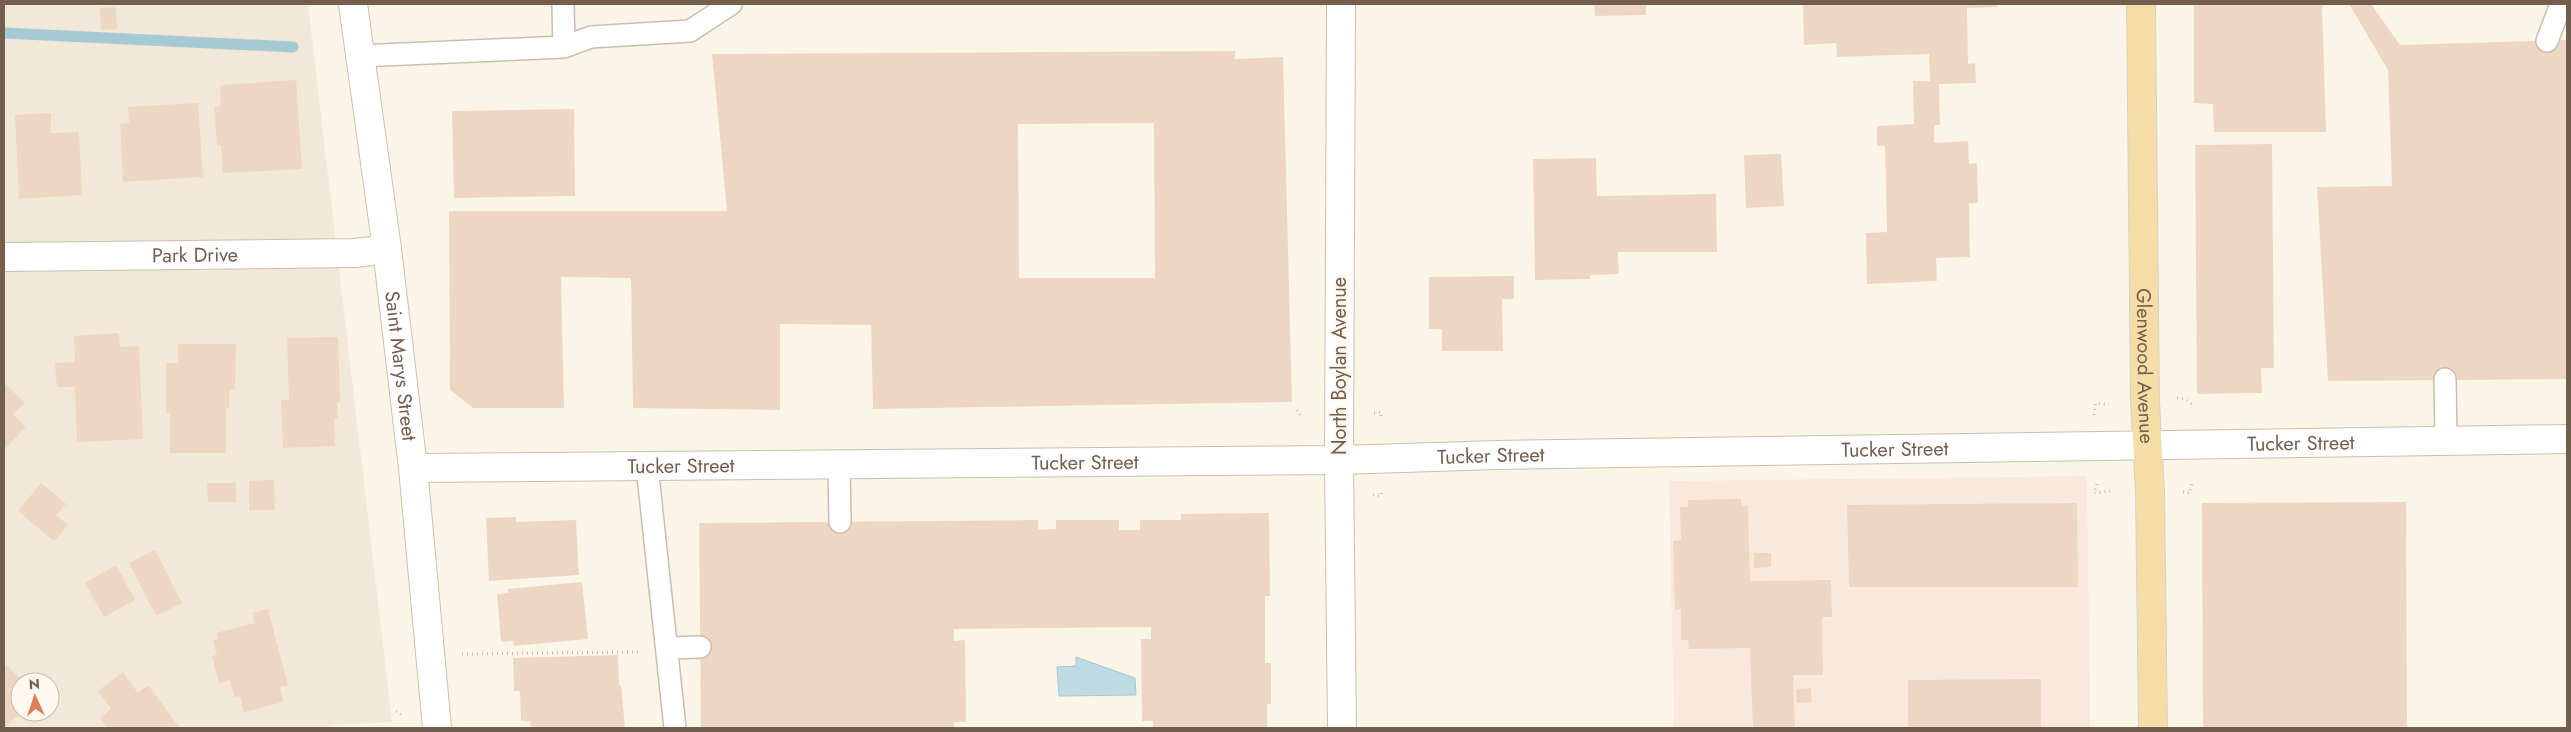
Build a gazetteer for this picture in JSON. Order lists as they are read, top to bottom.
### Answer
{
  "streets": {
    "main road": ["Glenwood Avenue"],
    "street": [
      "Park Drive",
      "Saint Marys Street",
      "North Boylan Avenue",
      "Tucker Street"
    ]
  },
  "crossings": [
    ["Park Drive", "Saint Marys Street"],
    ["Saint Marys Street", "Tucker Street"],
    ["North Boylan Avenue", "Tucker Street"],
    ["Glenwood Avenue", "Tucker Street"]
  ],
  "north": "top"
}
